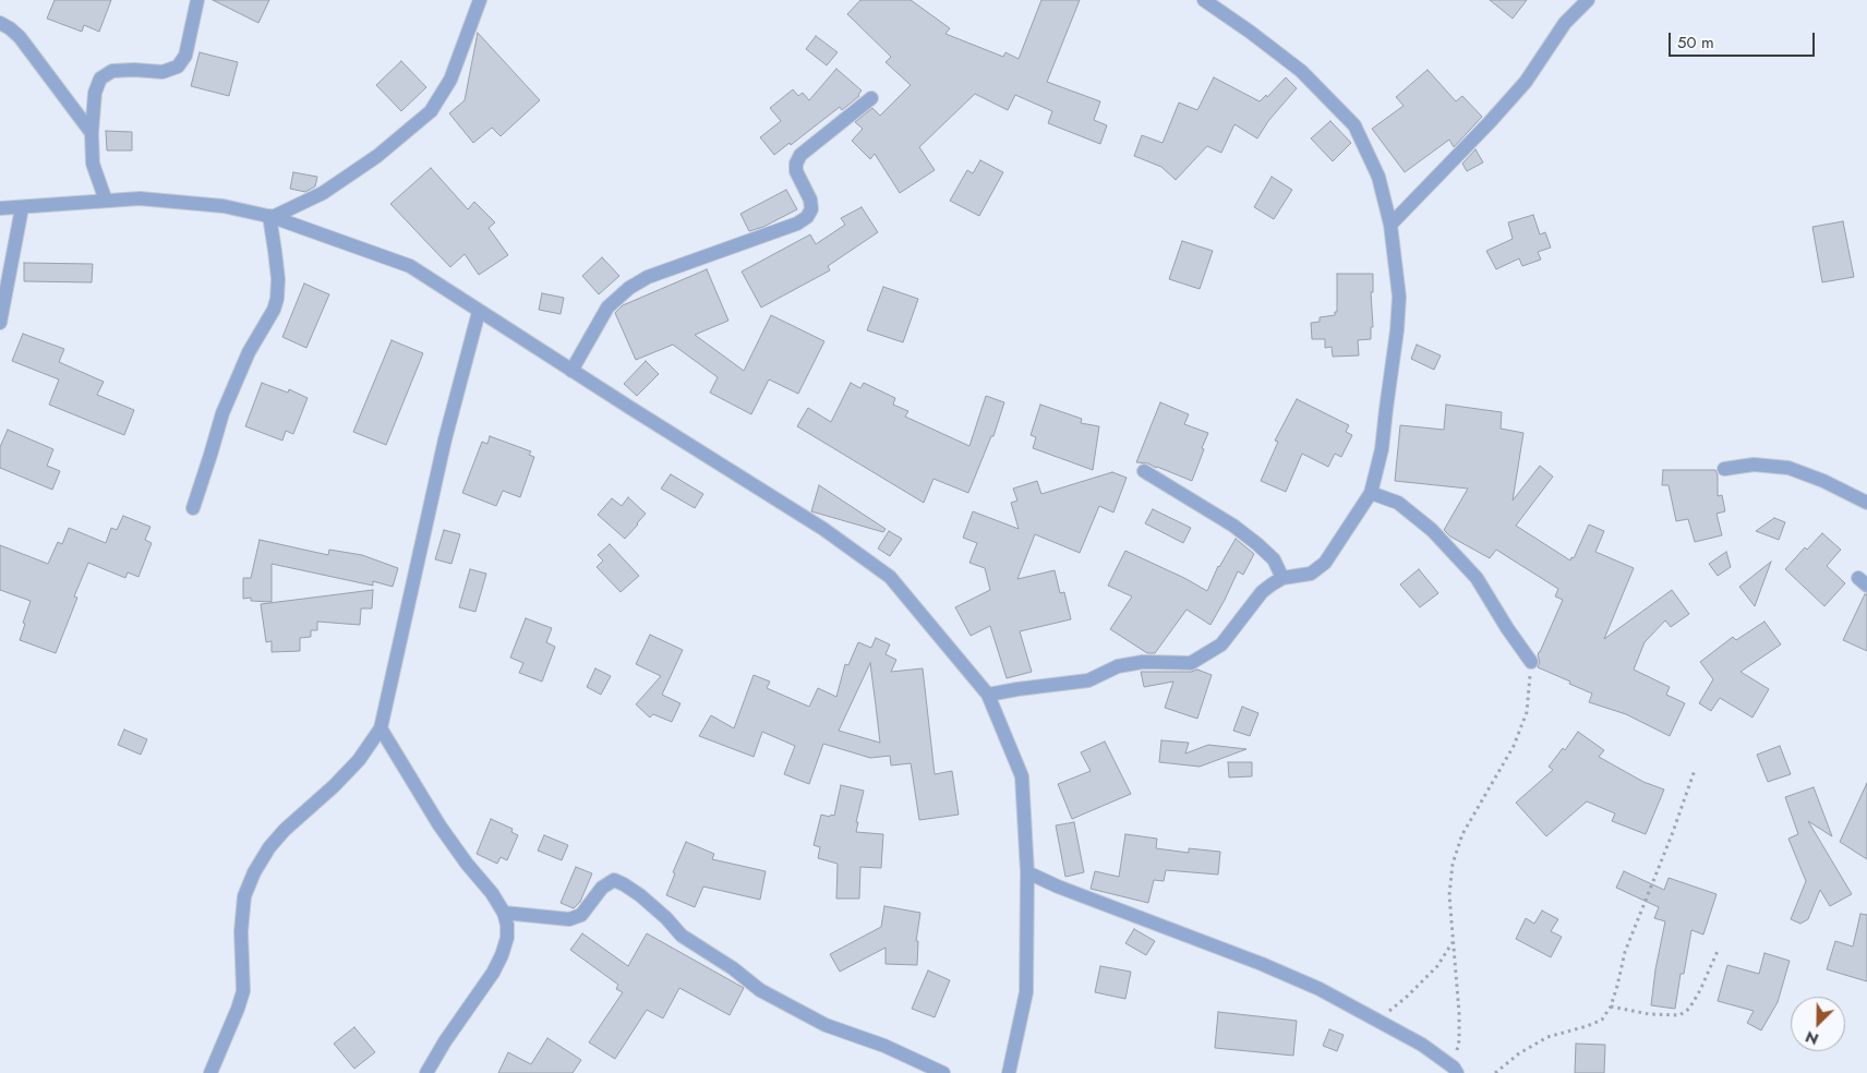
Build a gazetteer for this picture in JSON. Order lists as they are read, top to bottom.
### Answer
{
  "scale_bar": "50 m",
  "north": "bottom left"
}
